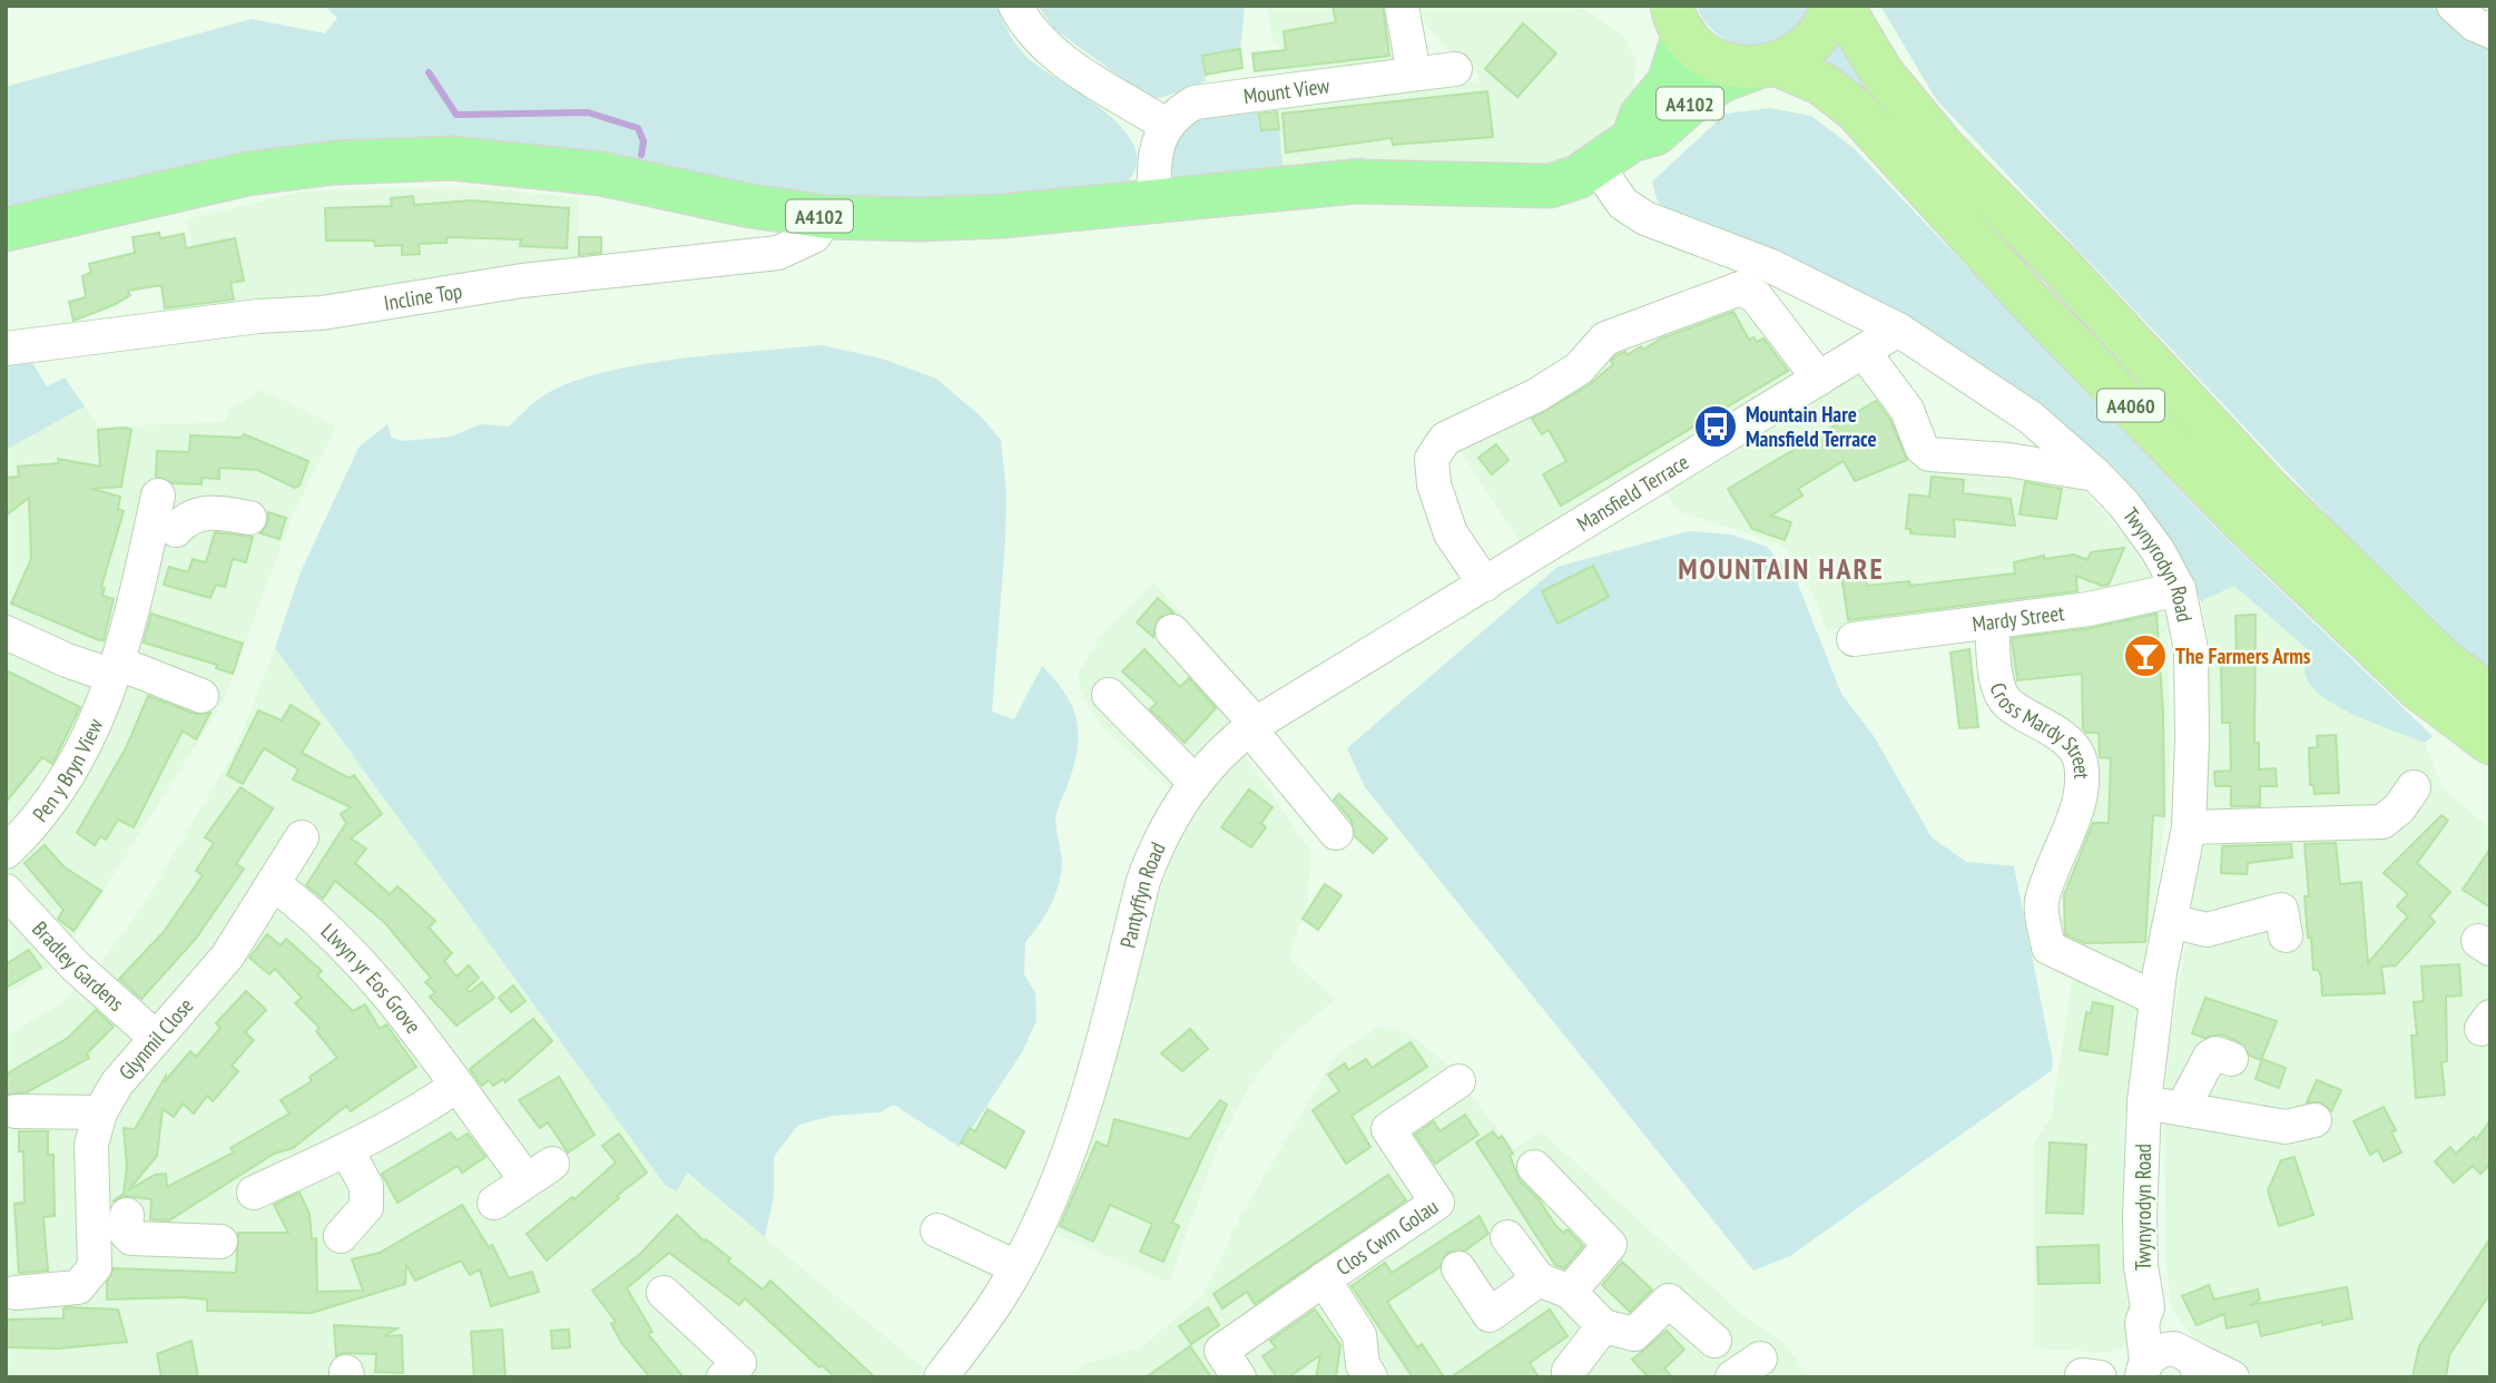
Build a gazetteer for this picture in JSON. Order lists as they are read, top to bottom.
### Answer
{
  "streets": {
    "highway": ["A4060"],
    "main road": ["A4102"],
    "street": [
      "Mount View",
      "Incline Top",
      "Mansfield Terrace",
      "Twynyrodyn Road",
      "Mardy Street",
      "Cross Mardy Street",
      "Pen y Bryn View",
      "Pantyffyn Road",
      "Bradley Gardens",
      "Llwyn yr Eos Grove",
      "Glynmil Close",
      "Clos Cwm Golau"
    ]
  },
  "crossings": [
    ["A4102", "Incline Top"],
    ["A4102", "A4060"],
    ["A4102", "Twynyrodyn Road"],
    ["Mansfield Terrace", "Twynyrodyn Road"],
    ["Mansfield Terrace", "Pantyffyn Road"],
    ["Twynyrodyn Road", "Mardy Street"],
    ["Twynyrodyn Road", "Cross Mardy Street"],
    ["Mardy Street", "Cross Mardy Street"],
    ["Bradley Gardens", "Glynmil Close"],
    ["Llwyn yr Eos Grove", "Glynmil Close"]
  ],
  "districts": ["MOUNTAIN HARE"],
  "places": {
    "bus stop": ["Mountain Hare Mansfield Terrace"],
    "bar": ["The Farmers Arms"]
  }
}
